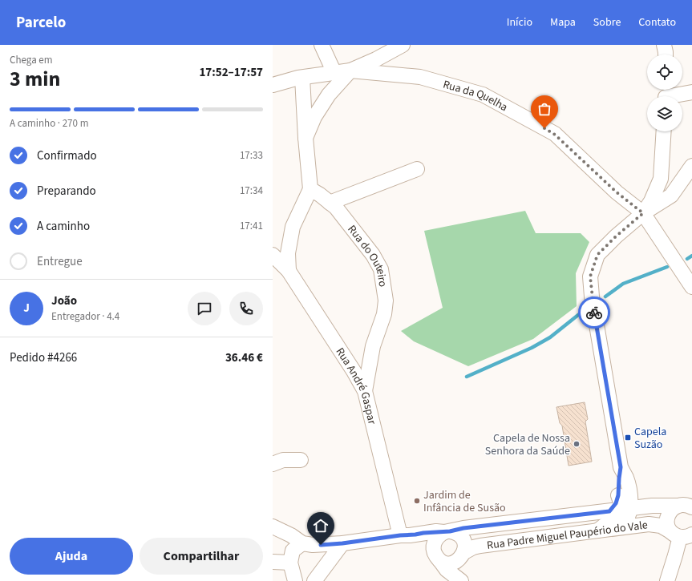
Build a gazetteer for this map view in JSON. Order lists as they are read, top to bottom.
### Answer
{
  "streets": {
    "street": [
      "Rua da Quelha",
      "Rua do Outeiro",
      "Rua André Gaspar",
      "Rua Padre Miguel Paupério do Vale"
    ]
  },
  "crossings": [
    ["Rua do Outeiro", "Rua André Gaspar"],
    ["Rua André Gaspar", "Rua Padre Miguel Paupério do Vale"]
  ],
  "places": {
    "transit": ["Capela Suzão"],
    "other": ["Capela de Nossa Senhora da Saúde", "Jardim de Infância de Susão"]
  },
  "page": {
    "header": "Parcelo",
    "nav": [
      "Início",
      "Mapa",
      "Sobre",
      "Contato"
    ],
    "heading": ["3 min", "Chega em", "17:52–17:57"],
    "panel": [
      "João",
      "Entregador · 4.4",
      "Pedido #4266",
      "36.46 €"
    ],
    "bar": "A caminho · 270 m",
    "list": [
      ["Confirmado", "17:33"],
      ["Preparando", "17:34"],
      ["A caminho", "17:41"],
      "Entregue"
    ],
    "round": "J",
    "buttons": ["Ajuda", "Compartilhar"]
  }
}
